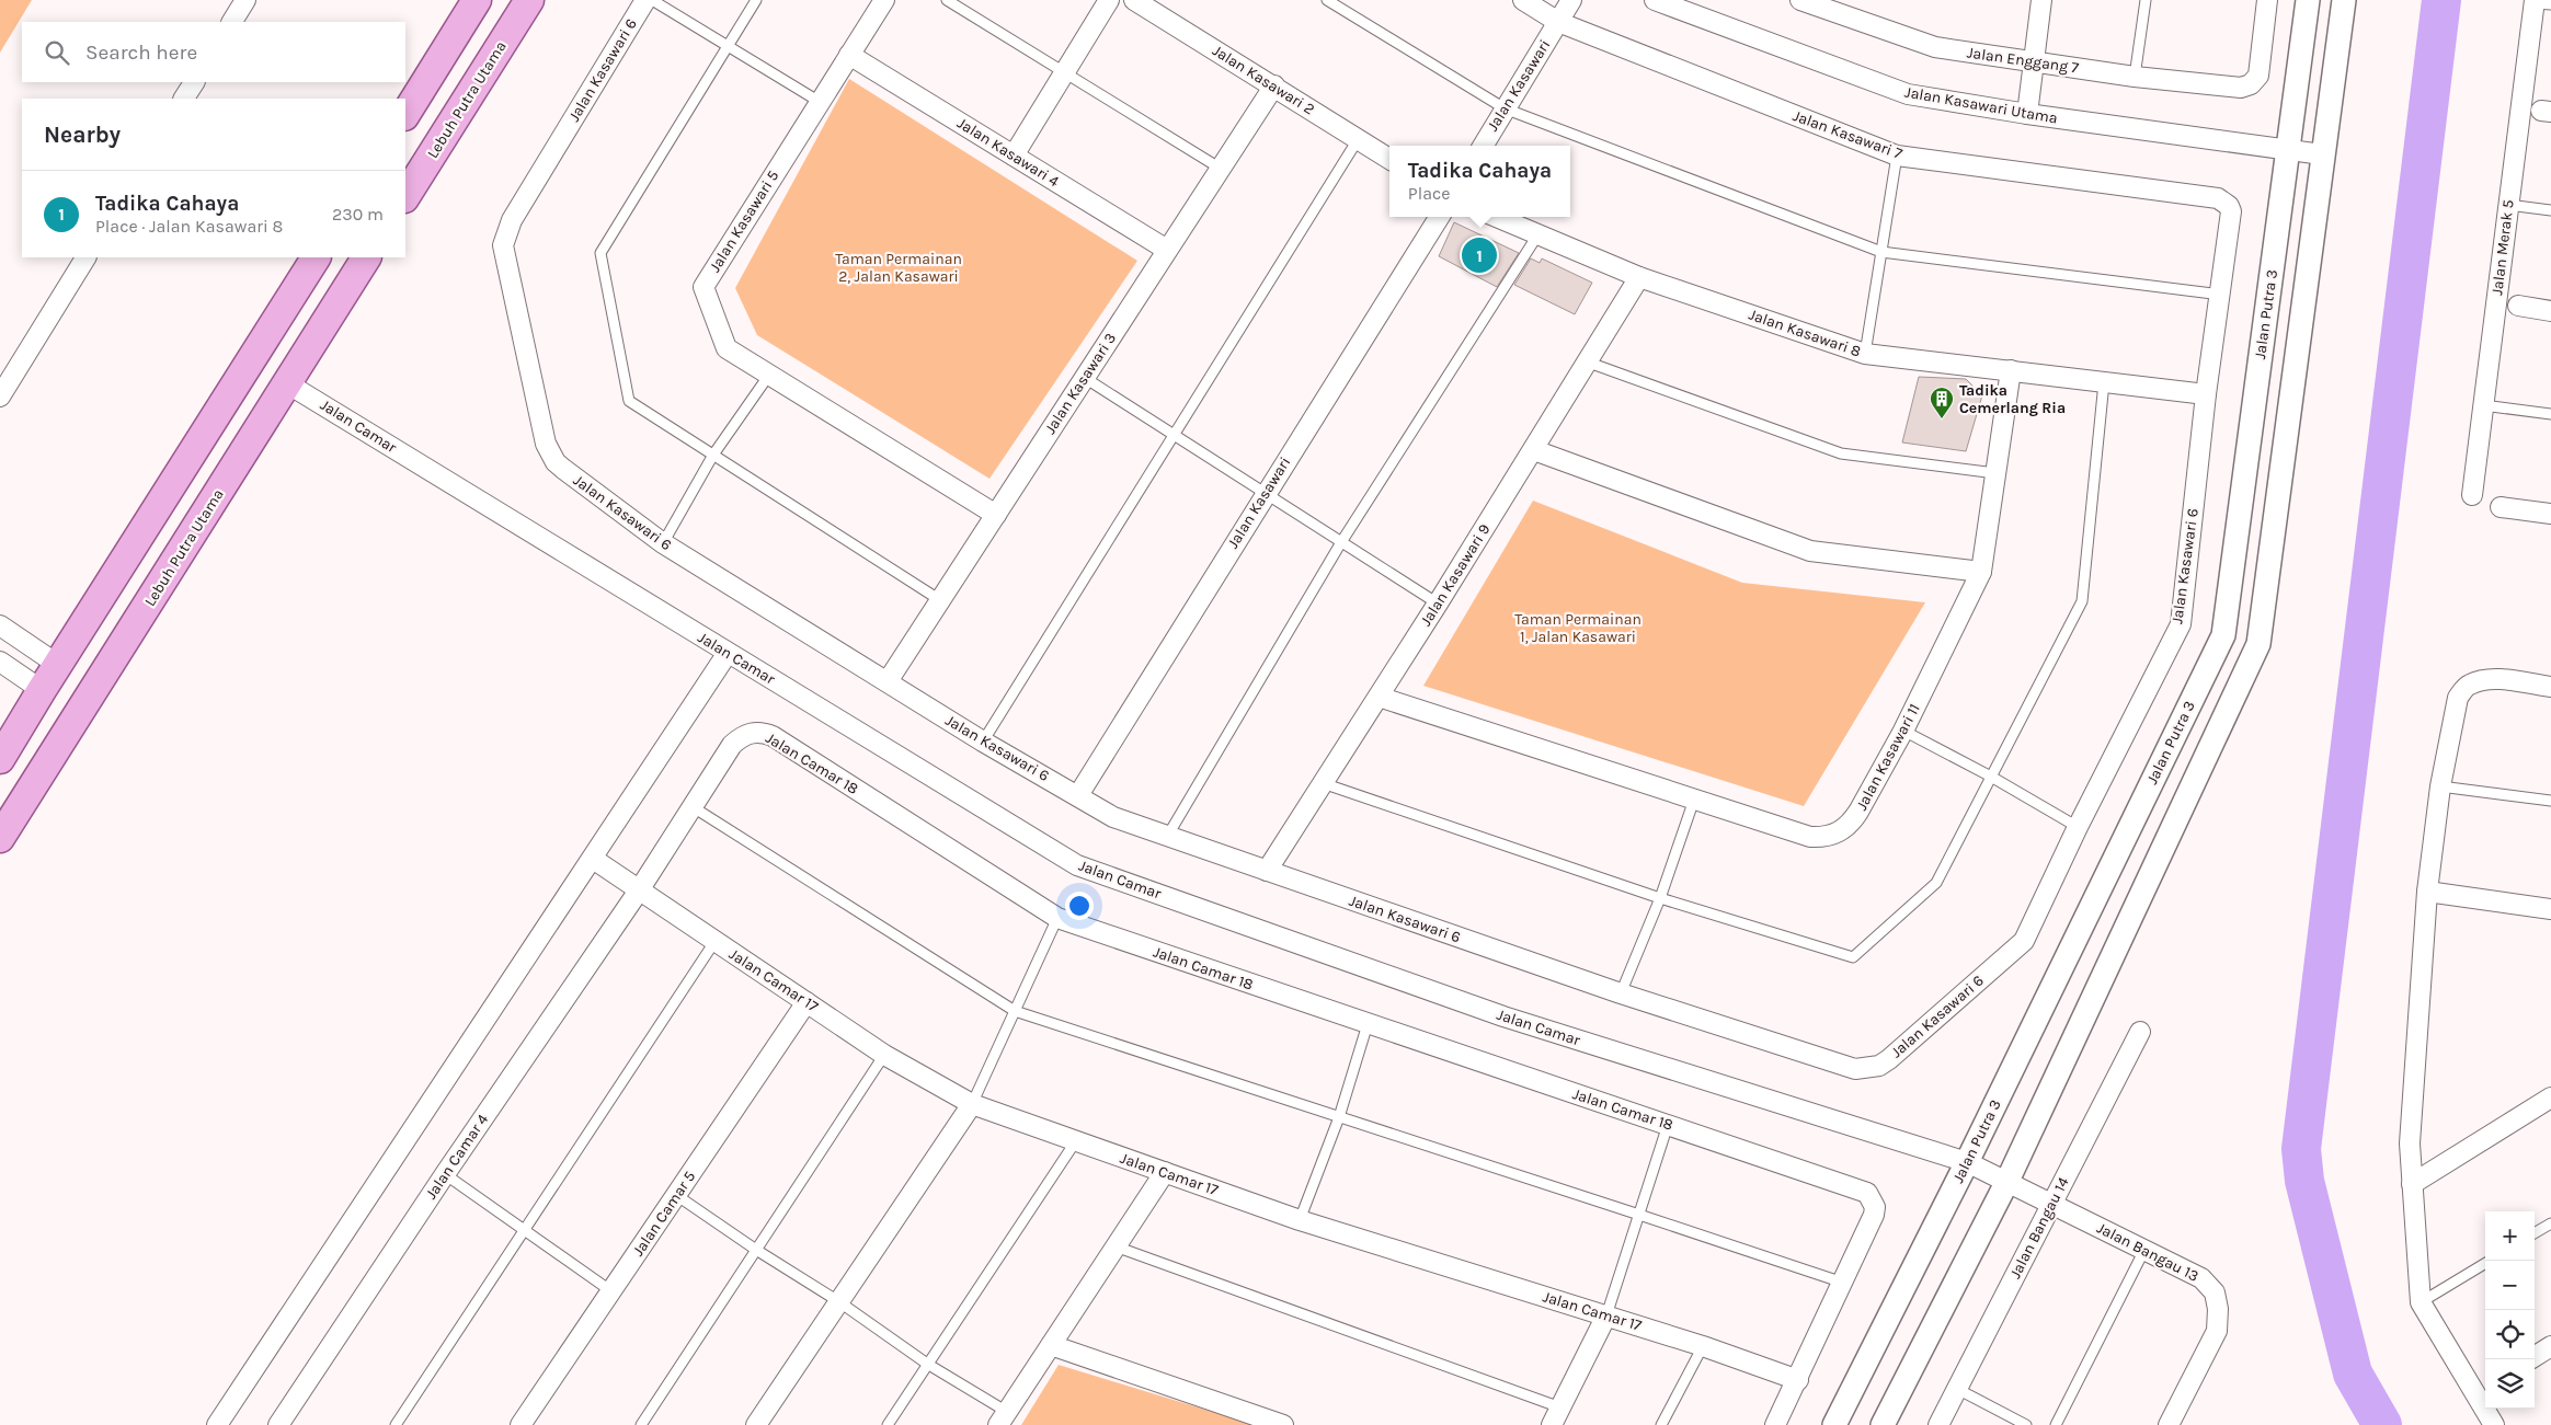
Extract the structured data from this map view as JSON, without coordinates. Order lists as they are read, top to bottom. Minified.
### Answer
{"streets":{"main road":["Lebuh Putra Utama"],"street":["Jalan Enggang 7","Jalan Kasawari 6","Jalan Kasawari 2","Jalan Kasawari","Jalan Kasawari Utama","Jalan Kasawari 7","Jalan Kasawari 4","Jalan Kasawari 5","Jalan Merak 5","Jalan Putra 3","Jalan Kasawari 8","Jalan Kasawari 3","Jalan Camar","Jalan Kasawari 9","Jalan Kasawari 11","Jalan Camar 18","Jalan Camar 17","Jalan Camar 4","Jalan Camar 5","Jalan Bangau 14","Jalan Bangau 13"]},"crossings":[["Jalan Kasawari 6","Jalan Kasawari"],["Jalan Kasawari 6","Jalan Kasawari 7"],["Jalan Kasawari 6","Jalan Kasawari 8"],["Jalan Kasawari 6","Jalan Kasawari 3"],["Jalan Kasawari 6","Jalan Kasawari 9"],["Jalan Kasawari 2","Jalan Kasawari 3"],["Jalan Kasawari","Jalan Kasawari 7"],["Lebuh Putra Utama","Jalan Camar"],["Jalan Kasawari Utama","Jalan Putra 3"],["Jalan Kasawari 4","Jalan Kasawari 5"],["Jalan Kasawari 4","Jalan Kasawari 3"],["Jalan Kasawari 5","Jalan Kasawari 3"],["Jalan Putra 3","Jalan Camar"],["Jalan Kasawari 8","Jalan Kasawari 9"],["Jalan Kasawari 8","Jalan Kasawari 11"],["Jalan Camar","Jalan Bangau 13"],["Jalan Kasawari 9","Jalan Kasawari 11"],["Jalan Camar 18","Jalan Camar 17"],["Jalan Camar 18","Jalan Camar 4"],["Jalan Camar 17","Jalan Camar 4"],["Jalan Camar 17","Jalan Camar 5"],["Jalan Bangau 14","Jalan Bangau 13"]],"parks":["Taman Permainan 2, Jalan Kasawari","Taman Permainan 1, Jalan Kasawari"],"places":{"building":["Tadika Cemerlang Ria"]},"page":{"search":"Search here","heading":"Nearby","popup":["Tadika Cahaya","Place"],"list":[{"mark":"1","name":"Tadika Cahaya","note":"Place · Jalan Kasawari 8","value":"230 m"}],"pins":"1","map_buttons":["+","−"]}}
